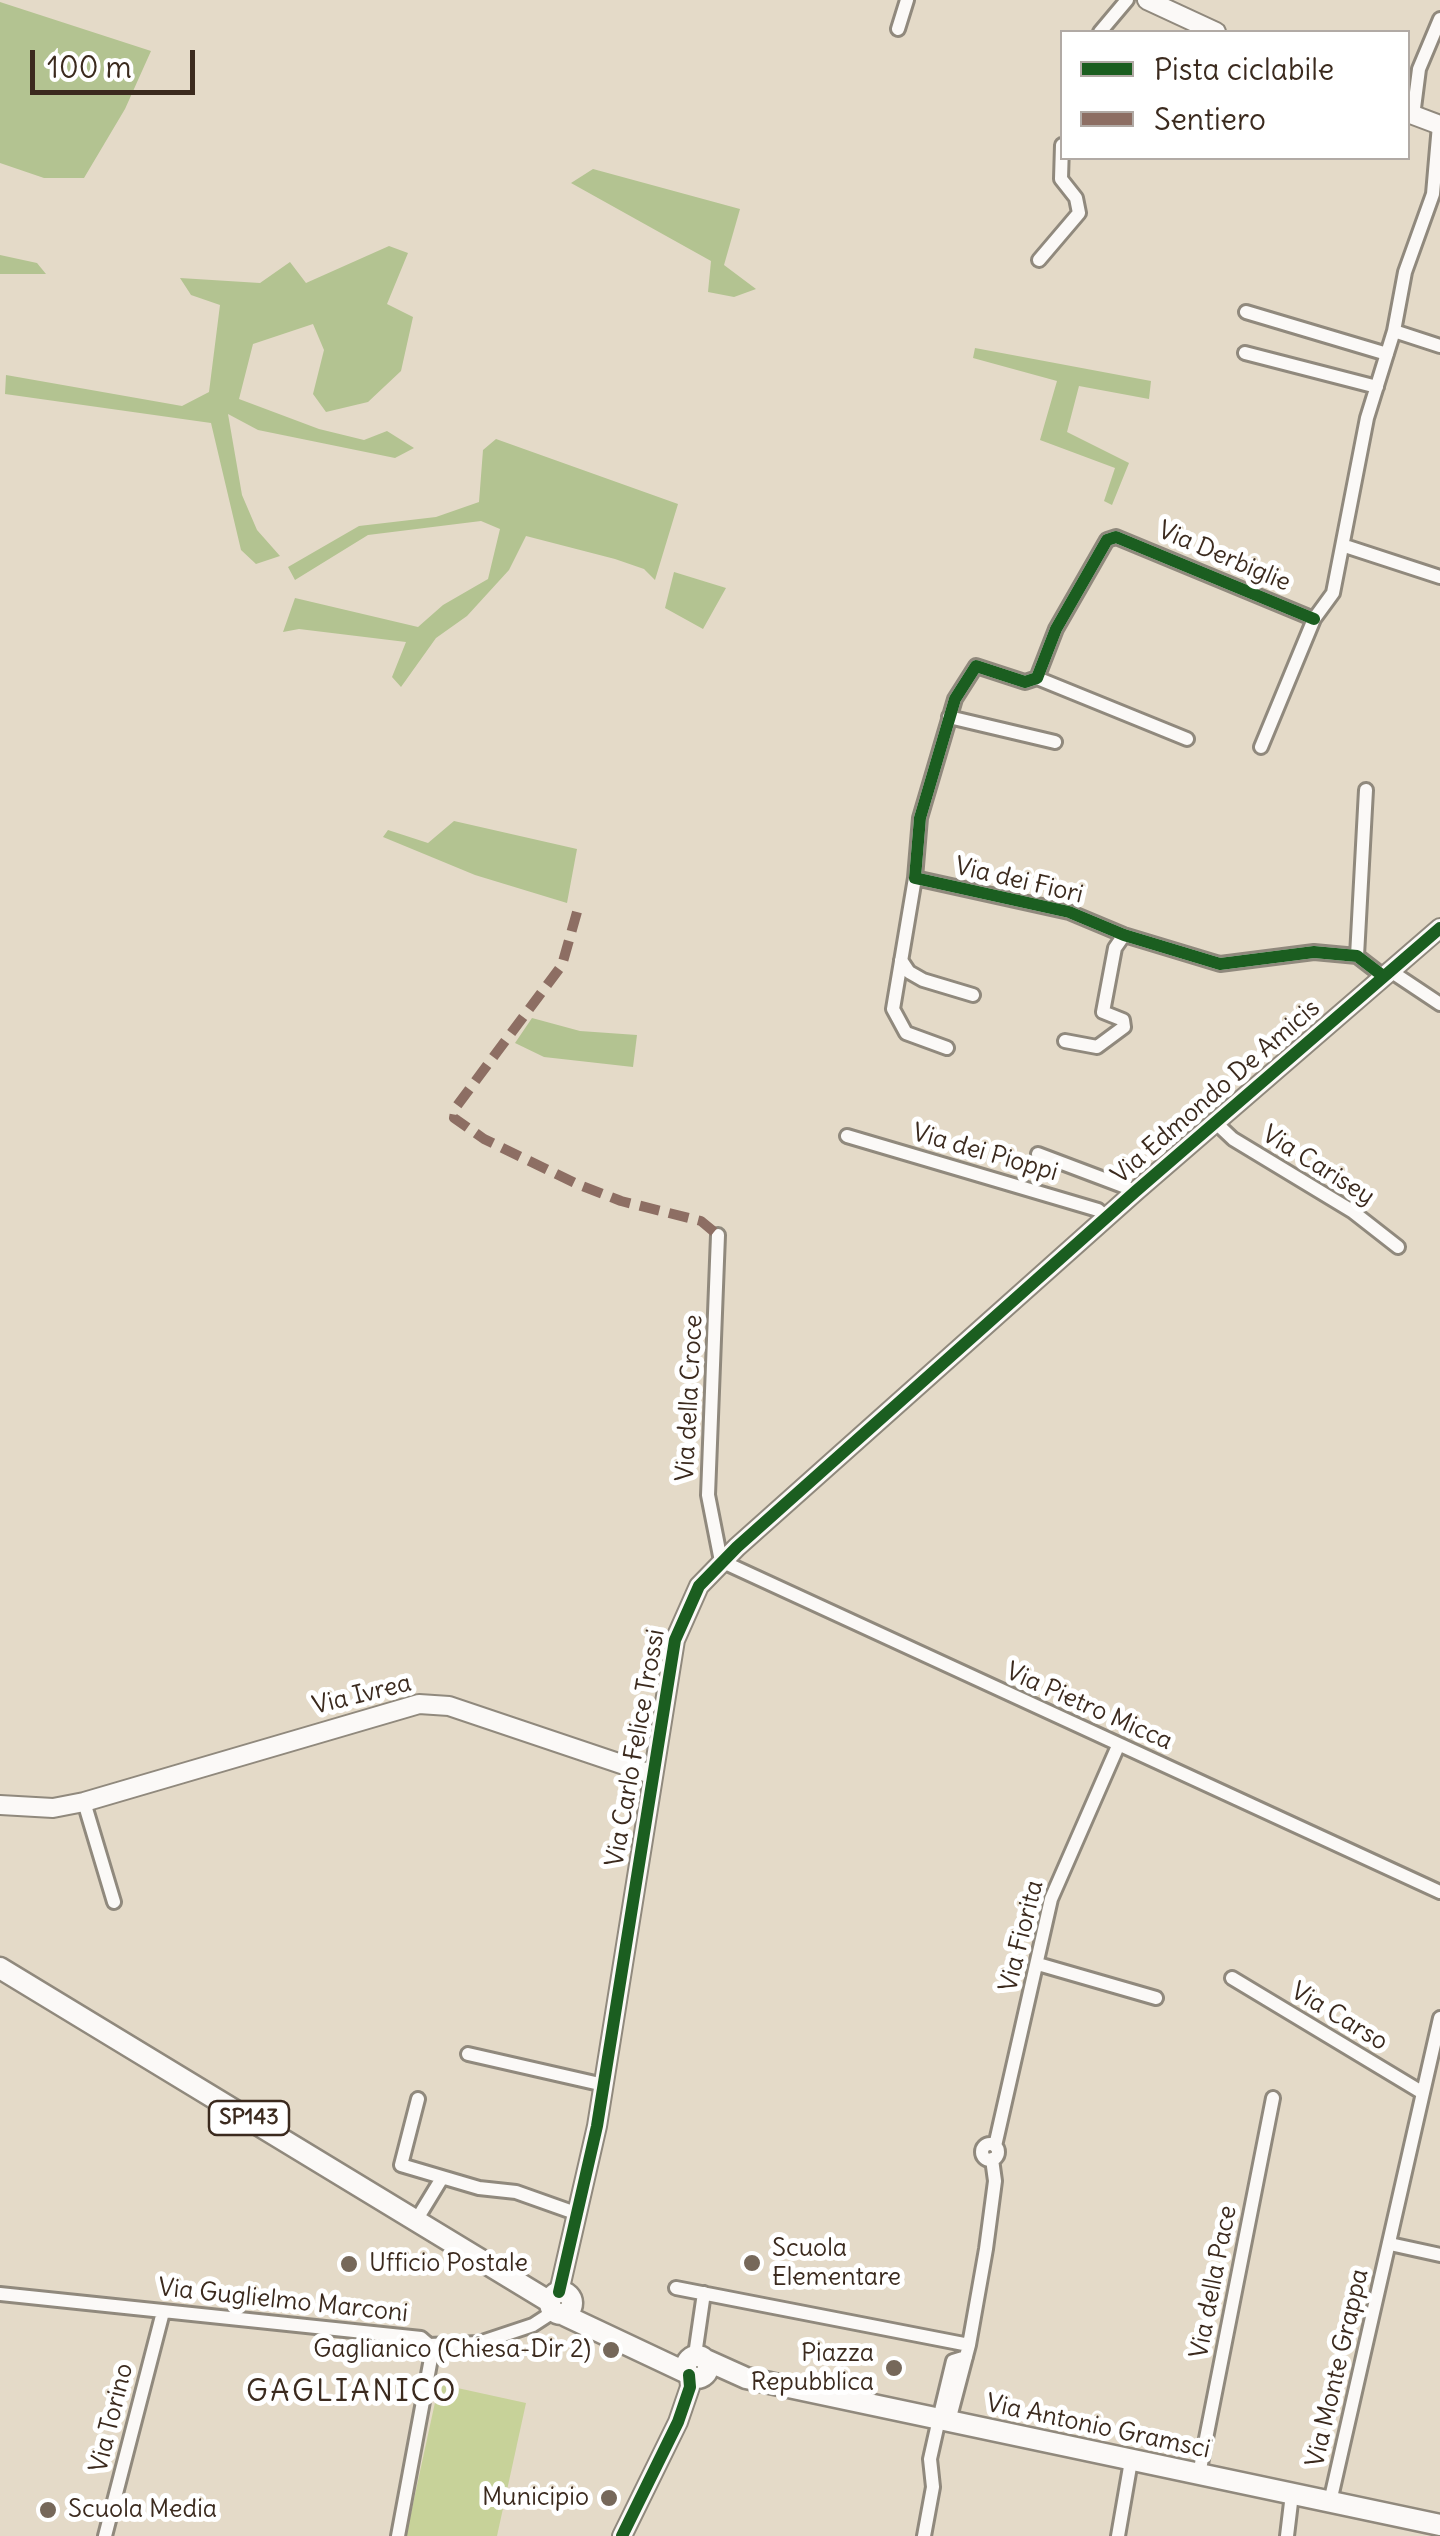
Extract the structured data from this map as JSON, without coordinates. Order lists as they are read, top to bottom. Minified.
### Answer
{"streets":{"main road":["SP143","Via Antonio Gramsci"],"street":["Via Derbiglie","Via dei Fiori","Via Edmondo De Amicis","Via dei Pioppi","Via Carisey","Via della Croce","Via Ivrea","Via Pietro Micca","Via Carlo Felice Trossi","Via Fiorita","Via Carso","Via della Pace","Via Guglielmo Marconi","Via Monte Grappa","Via Torino"]},"crossings":[["Via Derbiglie","Via dei Fiori"],["Via Edmondo De Amicis","Via dei Pioppi"],["Via Edmondo De Amicis","Via Carisey"],["Via Edmondo De Amicis","Via Carlo Felice Trossi"],["Via della Croce","Via Pietro Micca"],["Via della Croce","Via Carlo Felice Trossi"],["Via Ivrea","Via Carlo Felice Trossi"],["Via Pietro Micca","Via Carlo Felice Trossi"],["Via Pietro Micca","Via Fiorita"],["Via Carlo Felice Trossi","SP143"],["Via Carlo Felice Trossi","Via Guglielmo Marconi"],["Via Carlo Felice Trossi","Via Antonio Gramsci"],["Via Fiorita","Via Antonio Gramsci"],["Via Carso","Via Monte Grappa"],["SP143","Via Guglielmo Marconi"],["SP143","Via Antonio Gramsci"],["Via della Pace","Via Antonio Gramsci"],["Via Guglielmo Marconi","Via Torino"],["Via Guglielmo Marconi","Via Antonio Gramsci"],["Via Monte Grappa","Via Antonio Gramsci"]],"districts":["GAGLIANICO"],"places":["Scuola Elementare","Ufficio Postale","Gaglianico (Chiesa-Dir 2)","Piazza Repubblica","Municipio","Scuola Media"],"legend":["Pista ciclabile","Sentiero"],"scale_bar":"100 m"}
